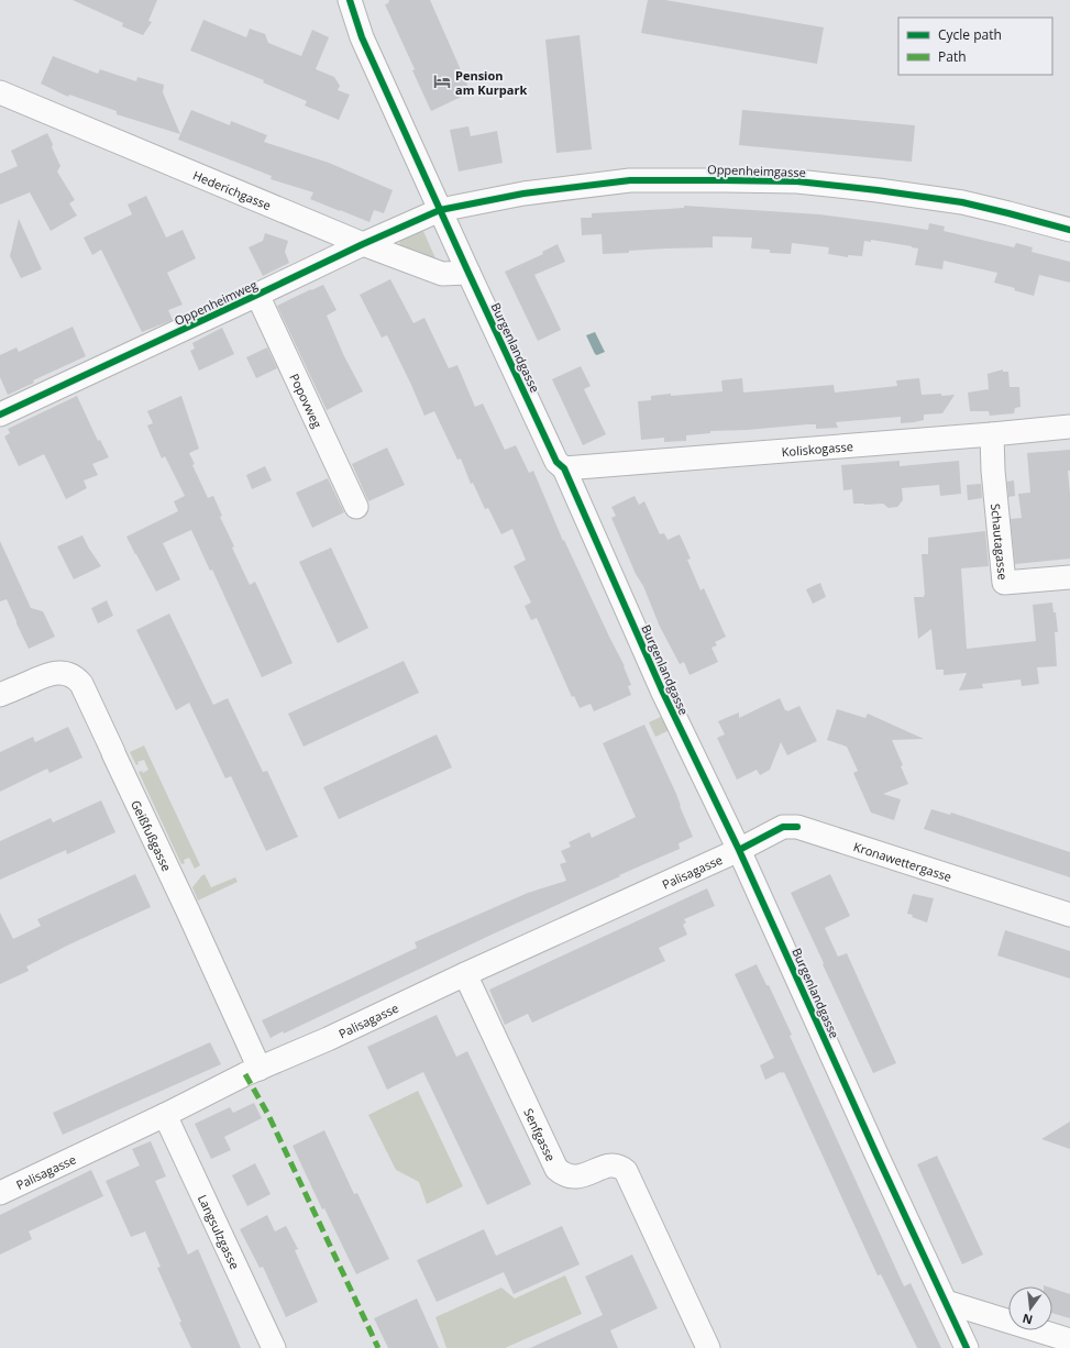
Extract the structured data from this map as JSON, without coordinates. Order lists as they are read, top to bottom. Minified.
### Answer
{"streets":{"street":["Oppenheimgasse","Hederichgasse","Oppenheimweg","Burgenlandgasse","Popovweg","Koliskogasse","Schautagasse","Geißfußgasse","Kronawettergasse","Palisagasse","Senfgasse","Langsulzgasse"]},"crossings":[["Oppenheimgasse","Oppenheimweg"],["Oppenheimgasse","Burgenlandgasse"],["Hederichgasse","Oppenheimweg"],["Hederichgasse","Burgenlandgasse"],["Oppenheimweg","Burgenlandgasse"],["Oppenheimweg","Popovweg"],["Burgenlandgasse","Koliskogasse"],["Burgenlandgasse","Kronawettergasse"],["Burgenlandgasse","Palisagasse"],["Koliskogasse","Schautagasse"],["Geißfußgasse","Palisagasse"],["Kronawettergasse","Palisagasse"],["Palisagasse","Senfgasse"],["Palisagasse","Langsulzgasse"]],"places":{"hotel":["Pension am Kurpark"]},"legend":["Cycle path","Path"],"north":"bottom"}
